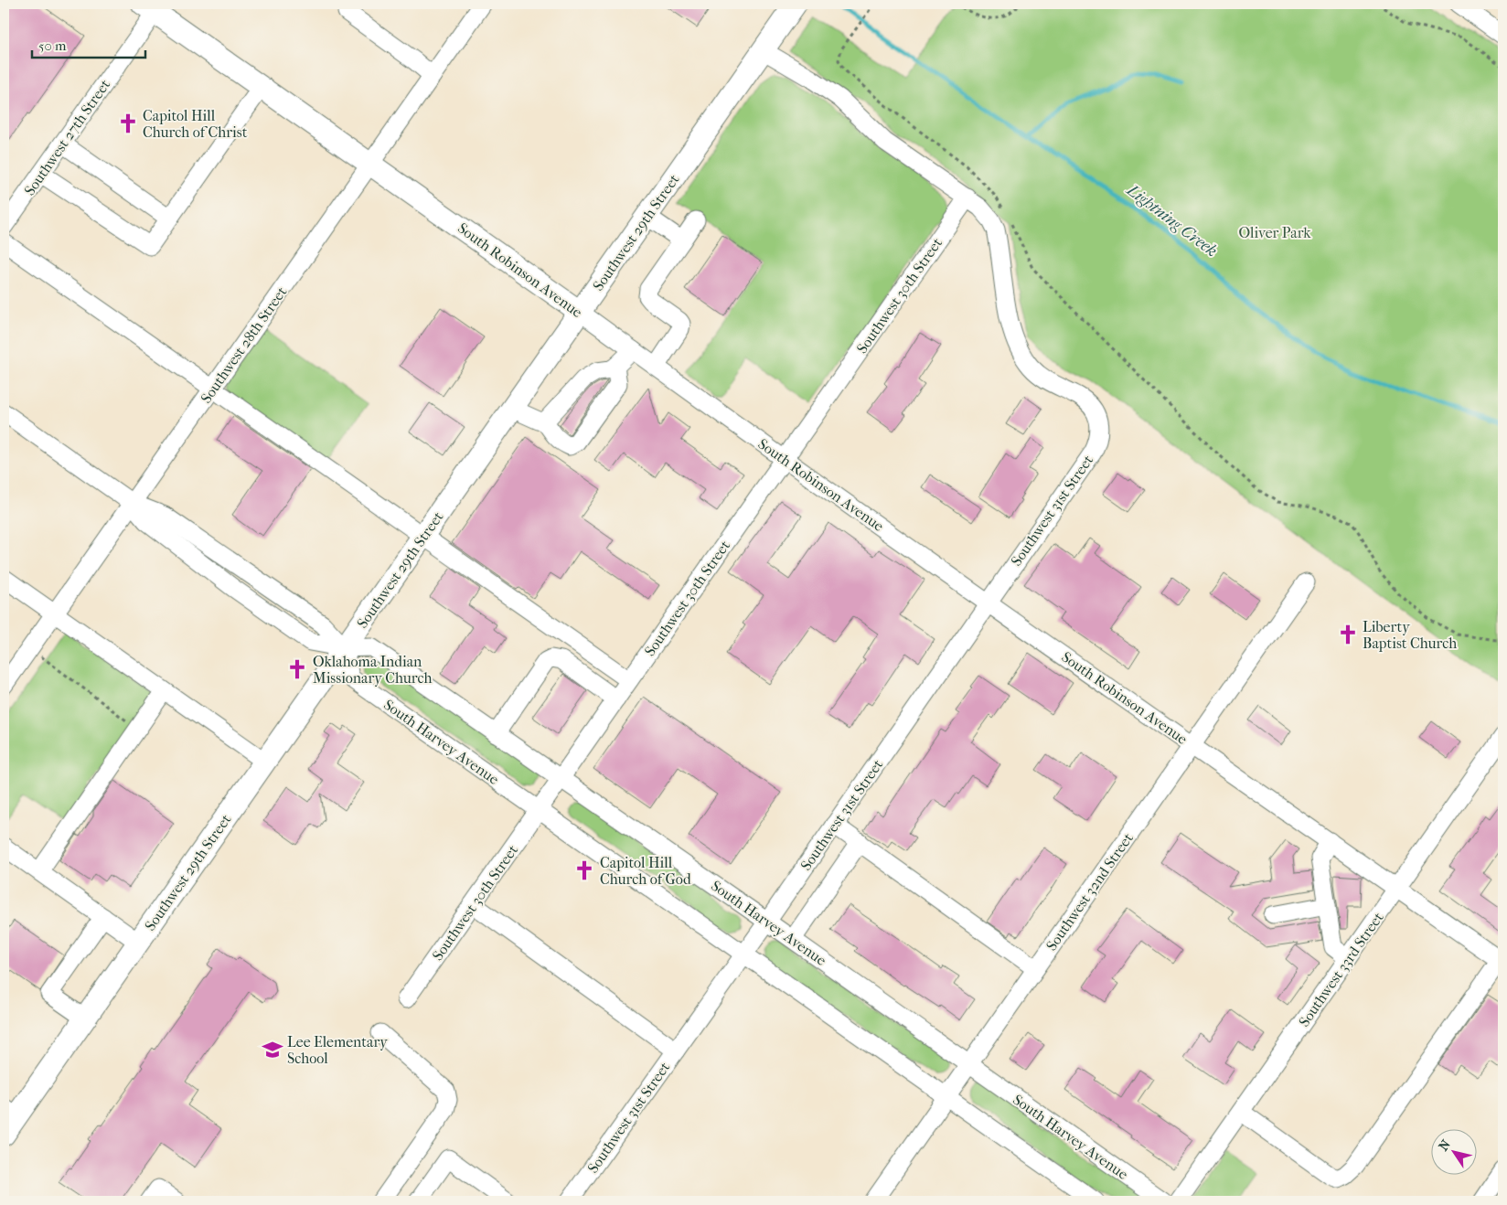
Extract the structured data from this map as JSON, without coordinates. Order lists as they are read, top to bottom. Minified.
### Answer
{"streets":{"main road":["Southwest 29th Street","South Robinson Avenue"],"street":["Southwest 27th Street","Southwest 30th Street","Southwest 28th Street","Southwest 31st Street","South Harvey Avenue","Southwest 32nd Street","Southwest 33rd Street"]},"crossings":[["Southwest 27th Street","South Robinson Avenue"],["Southwest 29th Street","South Robinson Avenue"],["Southwest 29th Street","South Harvey Avenue"],["South Robinson Avenue","Southwest 30th Street"],["South Robinson Avenue","Southwest 28th Street"],["South Robinson Avenue","Southwest 31st Street"],["South Robinson Avenue","Southwest 32nd Street"],["South Robinson Avenue","Southwest 33rd Street"],["Southwest 30th Street","Southwest 31st Street"],["Southwest 30th Street","South Harvey Avenue"],["Southwest 28th Street","South Harvey Avenue"],["Southwest 31st Street","South Harvey Avenue"],["South Harvey Avenue","Southwest 32nd Street"]],"water":["Lightning Creek"],"parks":["Oliver Park"],"places":{"church":["Capitol Hill Church of Christ","Liberty Baptist Church","Oklahoma Indian Missionary Church","Capitol Hill Church of God"],"school or university":["Lee Elementary School"]},"scale_bar":"50 m","north":"top left"}
